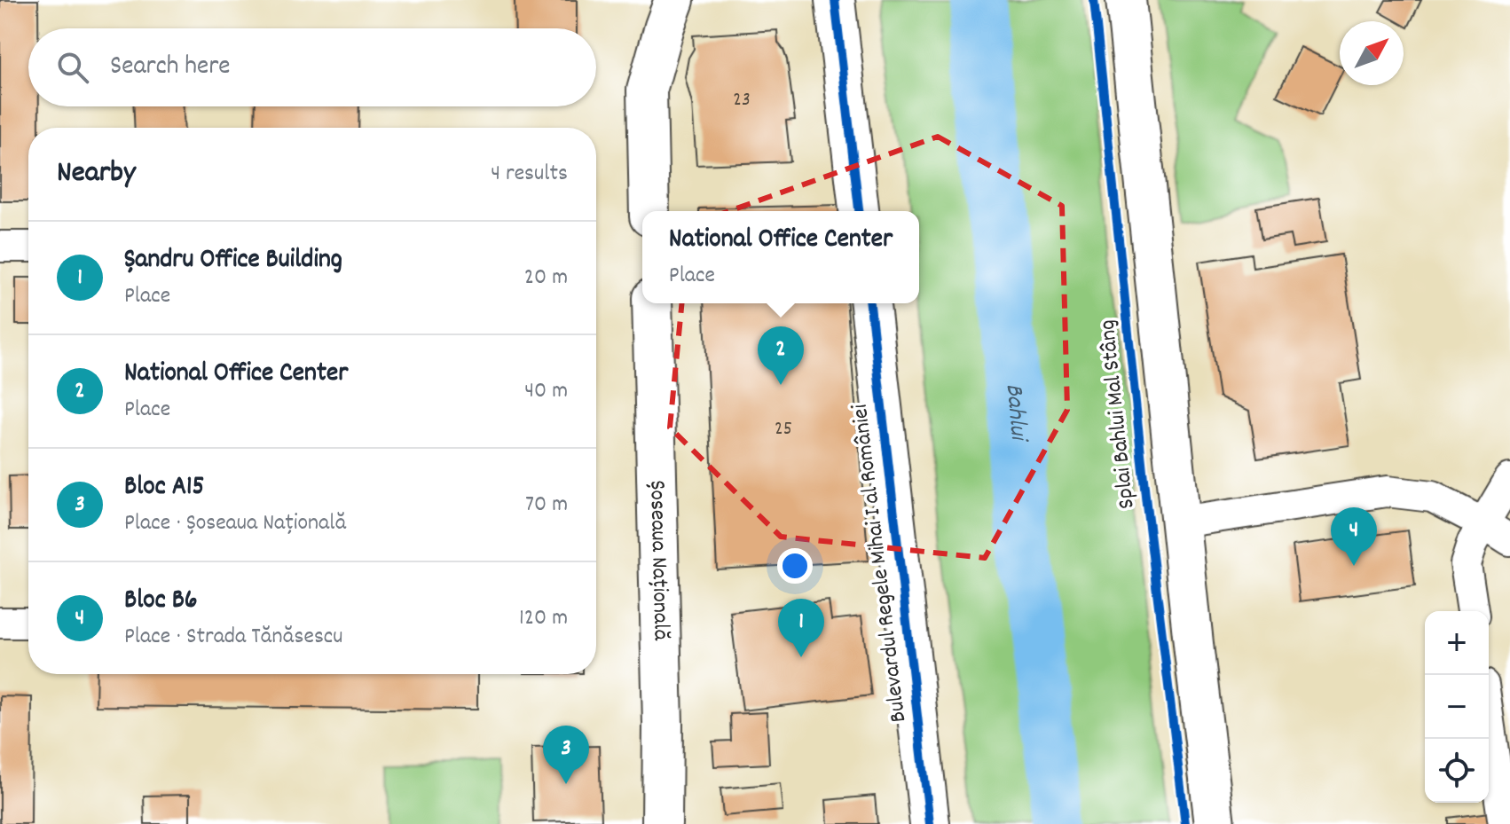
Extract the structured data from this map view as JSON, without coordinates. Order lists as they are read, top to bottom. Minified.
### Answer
{"streets":{"main road":["Șoseaua Națională","Bulevardul Regele Mihai I al României"],"cycle path":["Splai Bahlui Mal Stâng"]},"water":["Bahlui"],"house_numbers":["23","25"],"north":"top right","page":{"search":"Search here","heading":["Nearby","4 results"],"popup":["National Office Center","Place"],"list":[{"mark":"1","name":"Șandru Office Building","note":"Place","value":"20 m"},{"mark":"2","name":"National Office Center","note":"Place","value":"40 m"},{"mark":"3","name":"Bloc A15","note":"Place · Șoseaua Națională","value":"70 m"},{"mark":"4","name":"Bloc B6","note":"Place · Strada Tănăsescu","value":"120 m"}],"pins":["2","4","1","3"],"map_buttons":["+","−"]}}
